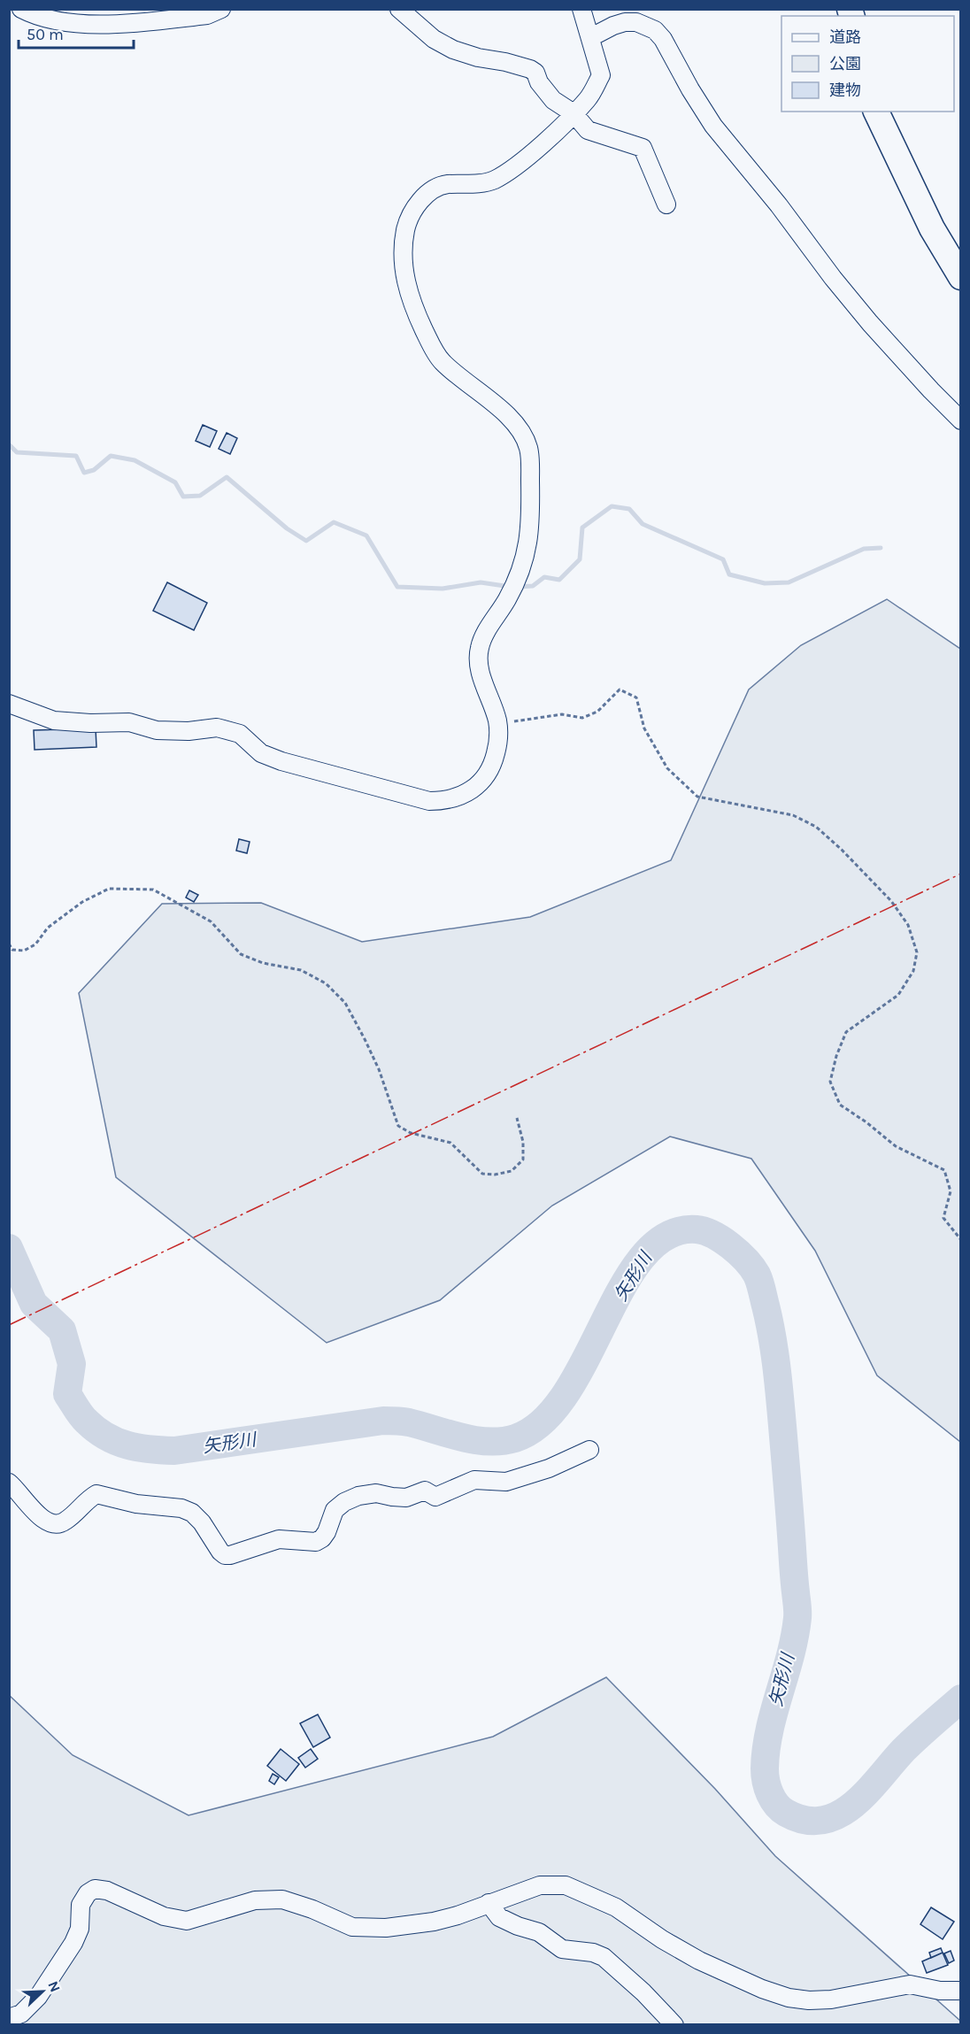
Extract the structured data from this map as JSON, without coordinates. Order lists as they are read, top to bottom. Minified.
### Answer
{"water":["矢形川"],"legend":["道路","公園","建物"],"scale_bar":"50 m","north":"top right"}
